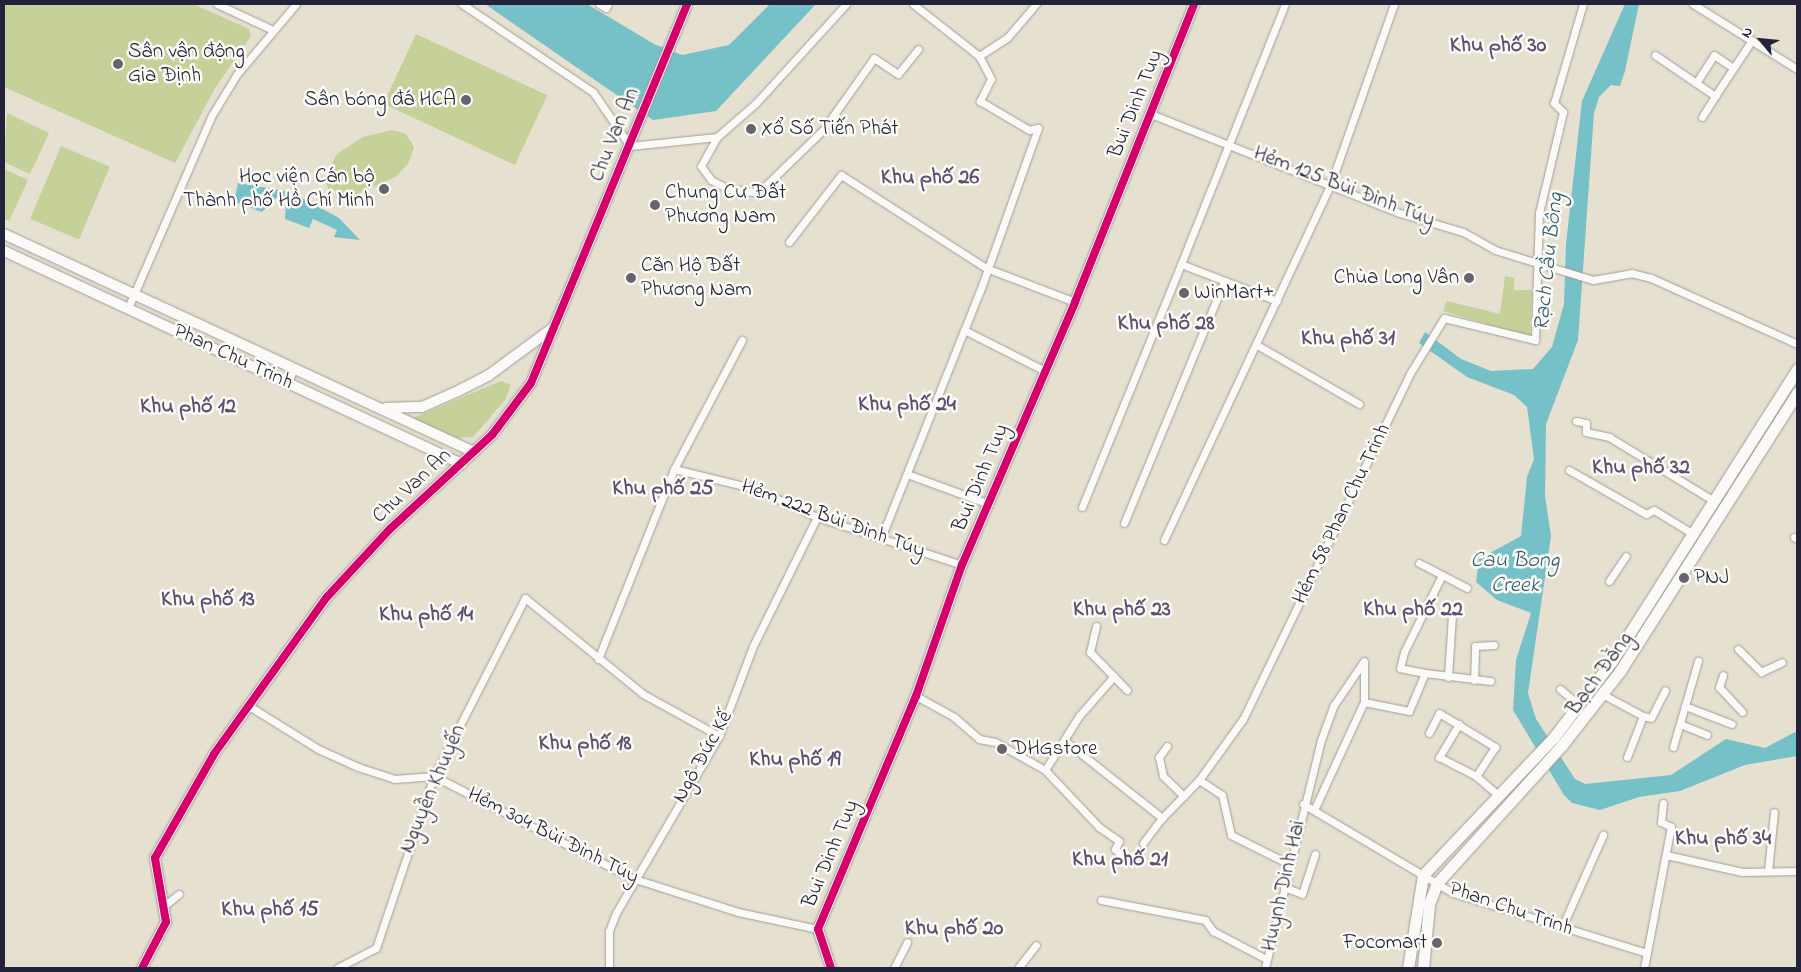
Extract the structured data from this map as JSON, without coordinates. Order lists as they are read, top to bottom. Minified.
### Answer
{"streets":{"main road":["Bạch Đằng"],"street":["Bui Dinh Tuy","Chu Van An","Hẻm 125 Bùi Đình Túy","Phan Chu Trinh","Hẻm 58 Phan Chu Trinh","Hẻm 222 Bùi Đình Túy","Ngô Đức Kế","Nguyễn Khuyến","Hẻm 304 Bùi Đình Túy","Huynh Dinh Hai"]},"crossings":[["Bui Dinh Tuy","Hẻm 125 Bùi Đình Túy"],["Bui Dinh Tuy","Hẻm 222 Bùi Đình Túy"],["Bui Dinh Tuy","Hẻm 304 Bùi Đình Túy"],["Chu Van An","Phan Chu Trinh"],["Hẻm 125 Bùi Đình Túy","Hẻm 58 Phan Chu Trinh"],["Phan Chu Trinh","Bạch Đằng"],["Phan Chu Trinh","Huynh Dinh Hai"],["Hẻm 222 Bùi Đình Túy","Ngô Đức Kế"],["Ngô Đức Kế","Hẻm 304 Bùi Đình Túy"],["Nguyễn Khuyến","Hẻm 304 Bùi Đình Túy"]],"districts":["Khu phố 30","Khu phố 26","Khu phố 28","Khu phố 31","Khu phố 24","Khu phố 12","Khu phố 32","Khu phố 25","Khu phố 13","Khu phố 23","Khu phố 22","Khu phố 14","Khu phố 18","Khu phố 19","Khu phố 34","Khu phố 21","Khu phố 15","Khu phố 20"],"water":["Rạch Cầu Bông","Cau Bong Creek"],"places":["Sân vận động Gia Định","Sân bóng đá HCA","Xổ Số Tiến Phát","Học viện Cán bộ Thành phố Hồ Chí Minh","Chung Cư Đất Phương Nam","Căn Hộ Đất Phương Nam","Chùa Long Vân","WinMart+","PNJ","DHGstore","Focomart"],"north":"top left"}
